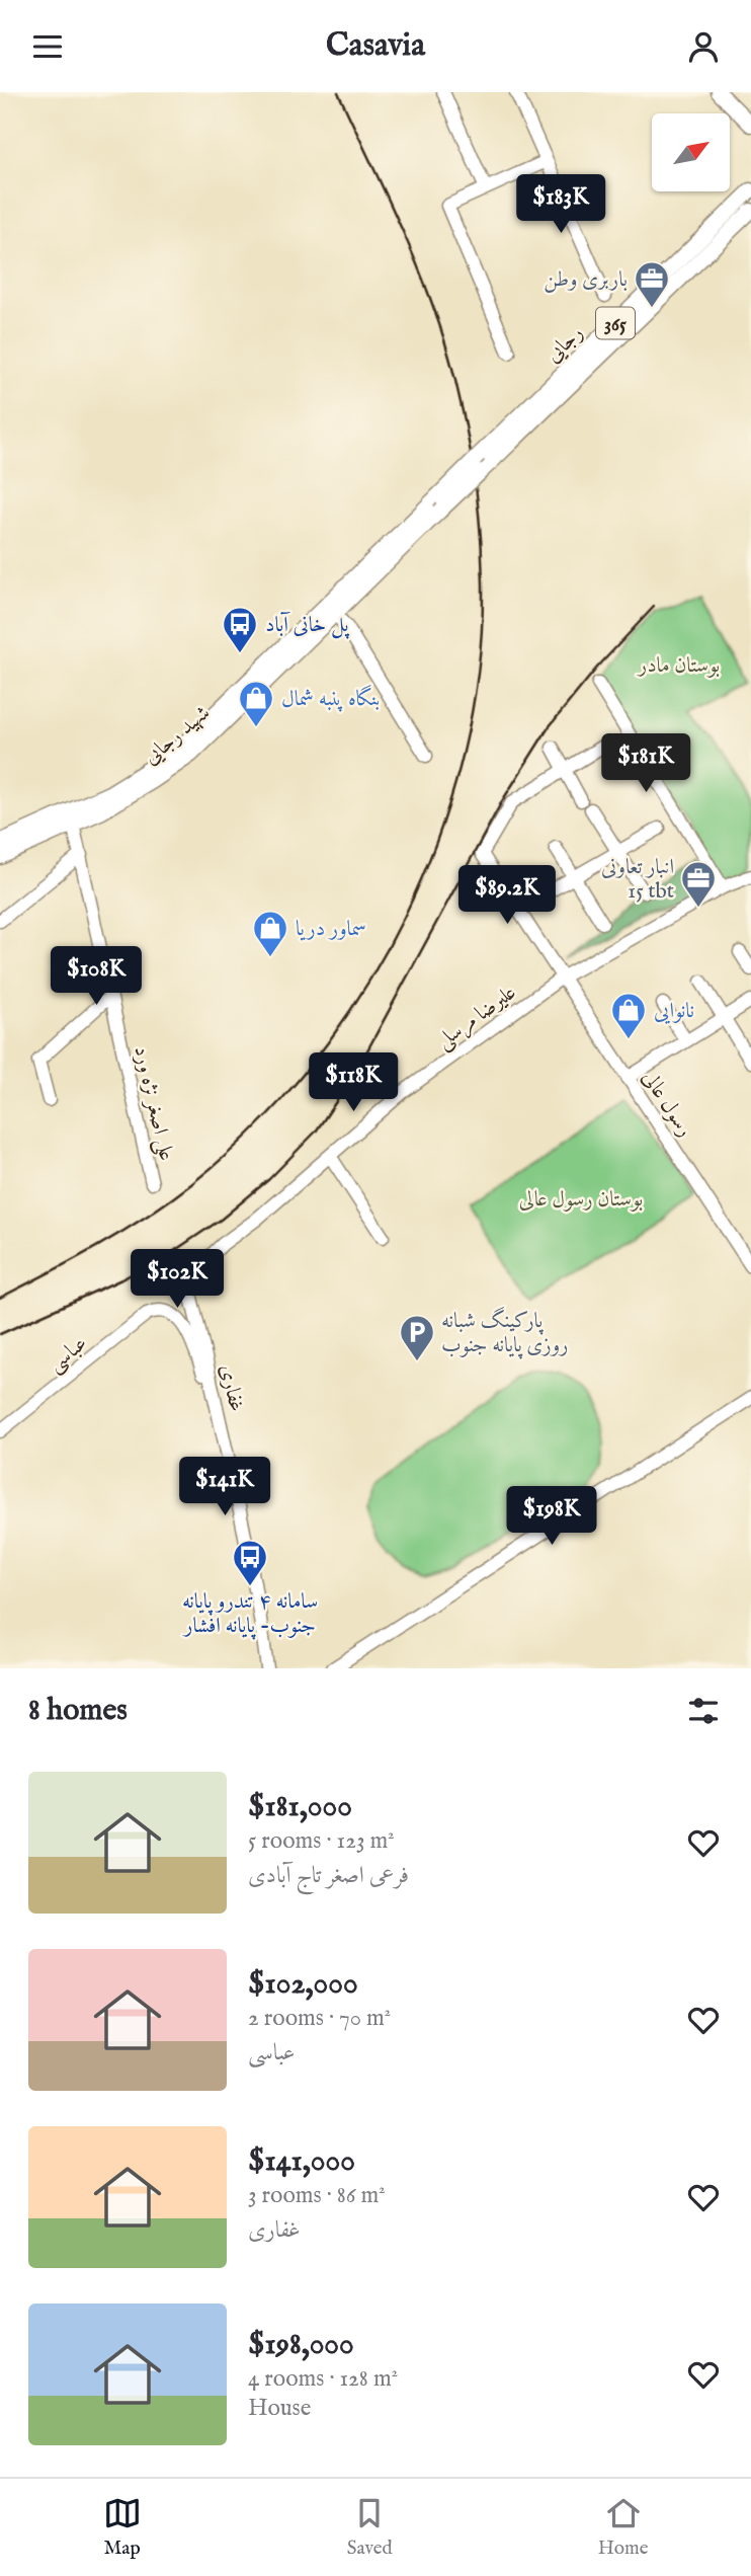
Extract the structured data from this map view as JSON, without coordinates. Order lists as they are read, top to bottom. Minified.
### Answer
{"streets":{"main road":["365","رجایی","شهید رجایی"],"street":["علیرضا مرسلی","علی اصغر نژه ورد","رسول عالی","عباسی","غفاری"]},"crossings":[["رجایی","شهید رجایی"],["شهید رجایی","علی اصغر نژه ورد"],["علیرضا مرسلی","رسول عالی"],["علیرضا مرسلی","غفاری"],["عباسی","غفاری"]],"parks":["بوستان مادر","بوستان رسول عالی"],"places":{"office":["باربری وطن","انبار تعاونی 15 tbt"],"bus stop":["پل خانی آباد","سامانه ۴ تندرو پایانه جنوب- پایانه افشار"],"shop":["بنگاه پنبه شمال","سماور دریا","نانوایی"],"parking":["پارکینگ شبانه روزی پایانه جنوب"]},"north":"top right","page":{"header":"Casavia","price":["$183K","$181K","$89.2K","$108K","$118K","$102K","$141K","$198K"],"heading":"8 homes","list":[{"name":"$181,000","note":"5 rooms · 123 m² · فرعی اصغر تاج آبادی"},{"name":"$102,000","note":"2 rooms · 70 m² · عباسی"},{"name":"$141,000","note":"3 rooms · 86 m² · غفاری"},{"name":"$198,000","note":"4 rooms · 128 m² · House"}],"tabs":["Map","Saved","Home"]}}
